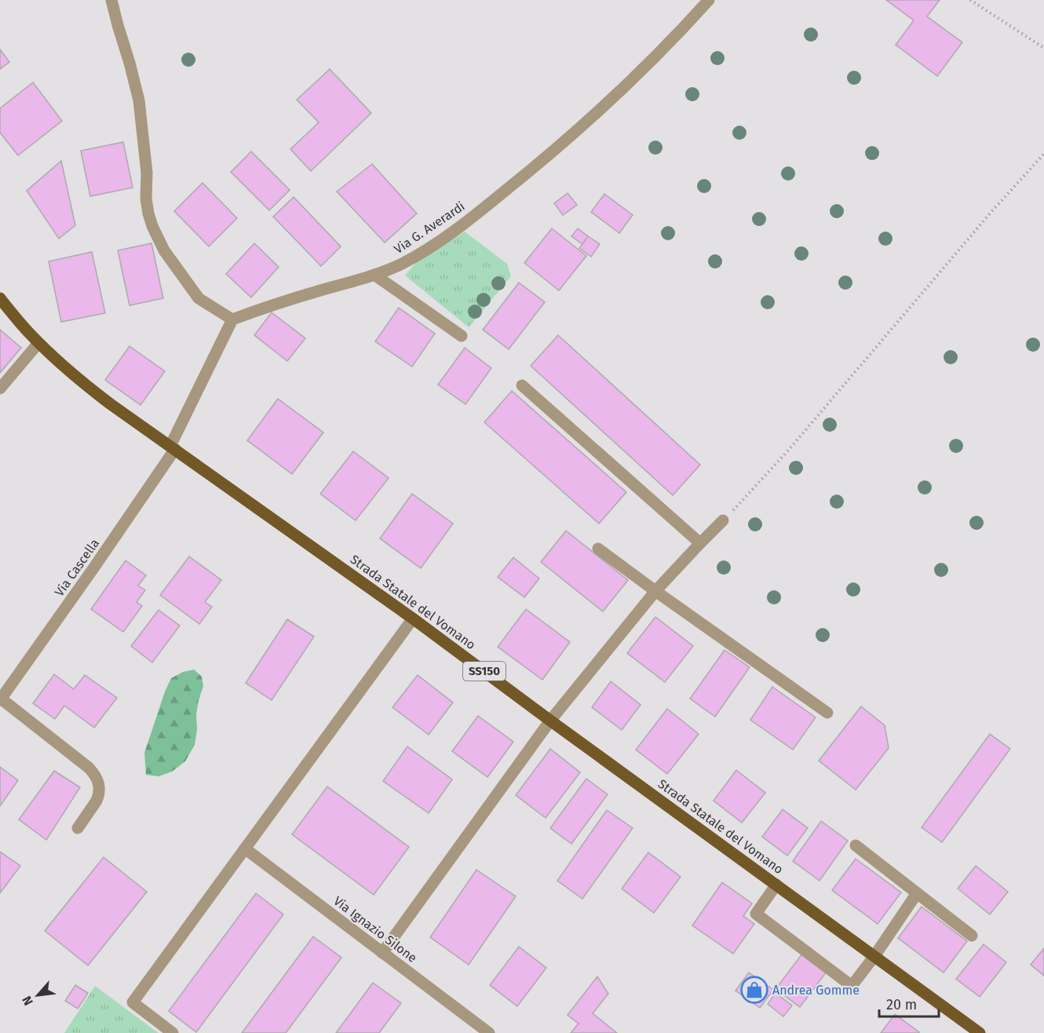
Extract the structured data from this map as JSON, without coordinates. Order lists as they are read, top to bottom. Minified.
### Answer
{"streets":{"main road":["Strada Statale del Vomano","SS150"],"street":["Via G. Averardi","Via Cascella","Via Ignazio Silone"]},"crossings":[["Via Cascella","Strada Statale del Vomano"]],"places":{"shop":["Andrea Gomme"]},"scale_bar":"20 m","north":"bottom left"}
